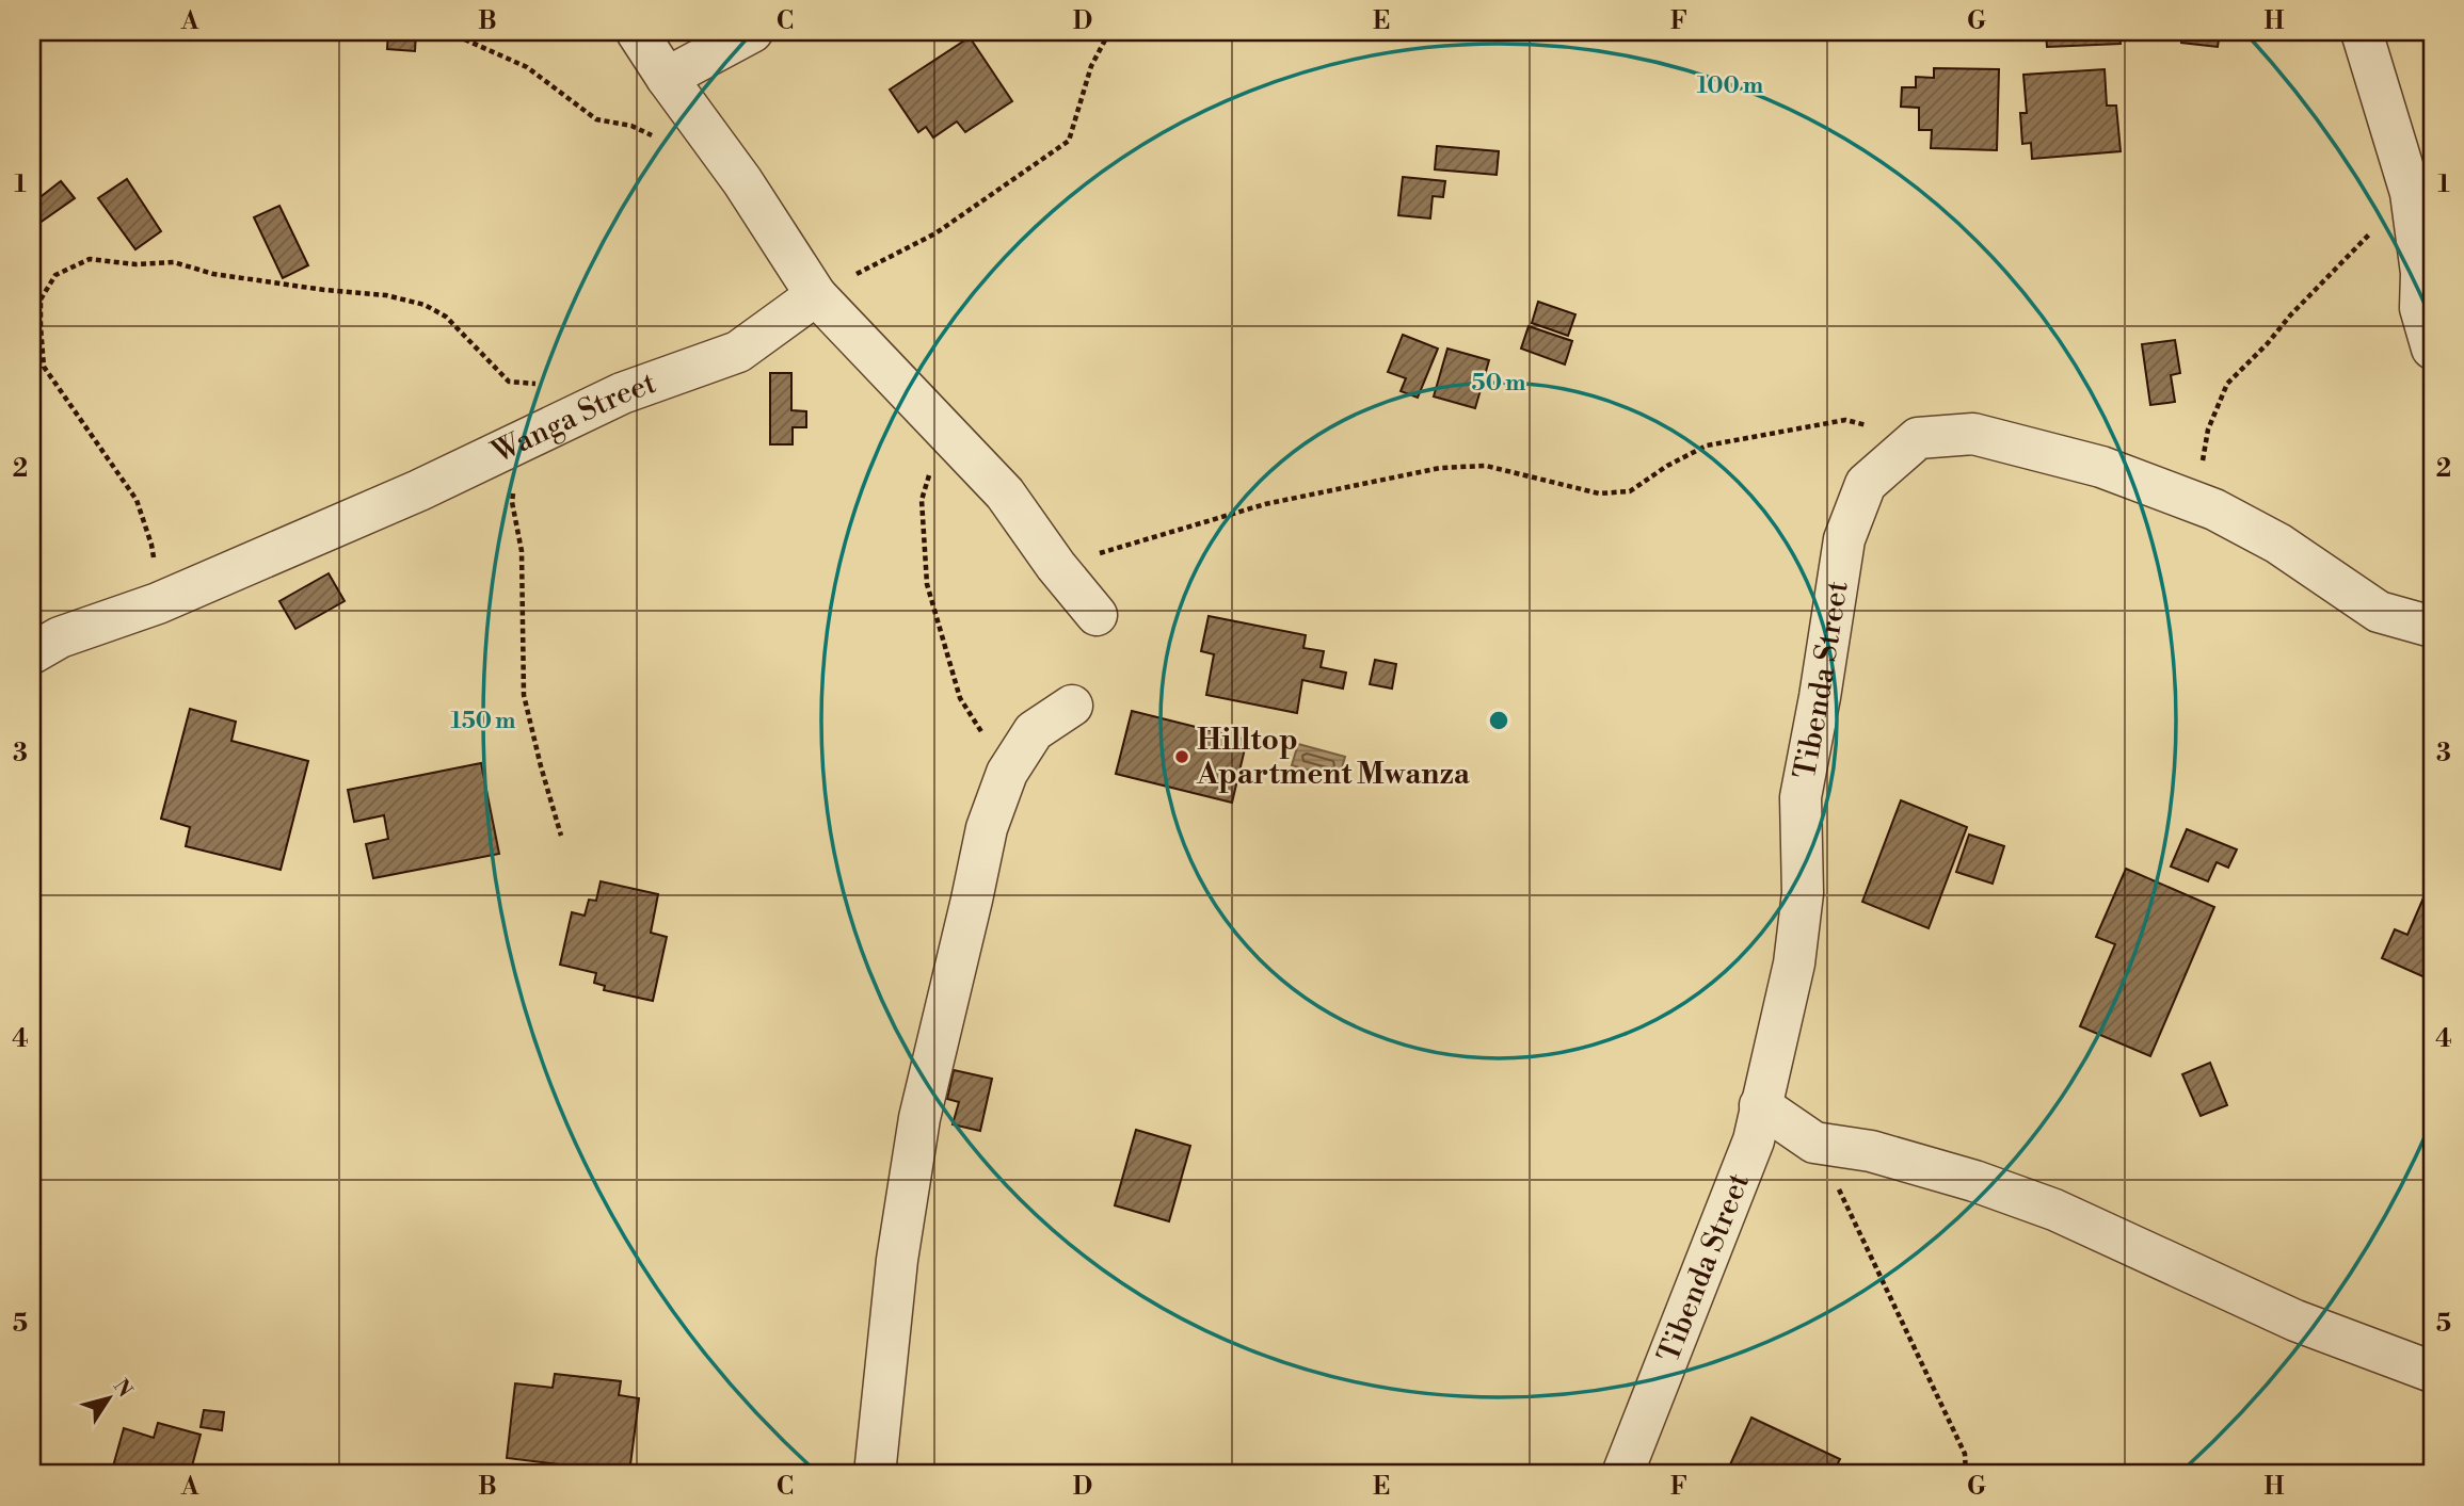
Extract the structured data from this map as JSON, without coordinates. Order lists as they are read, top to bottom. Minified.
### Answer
{"streets":{"street":["Wanga Street","Tibenda Street"]},"places":["Hilltop Apartment Mwanza"],"north":"top right","grid":{"columns":["A","B","C","D","E","F","G","H"],"rows":["1","2","3","4","5"]},"rings":["100 m","50 m","150 m"]}
